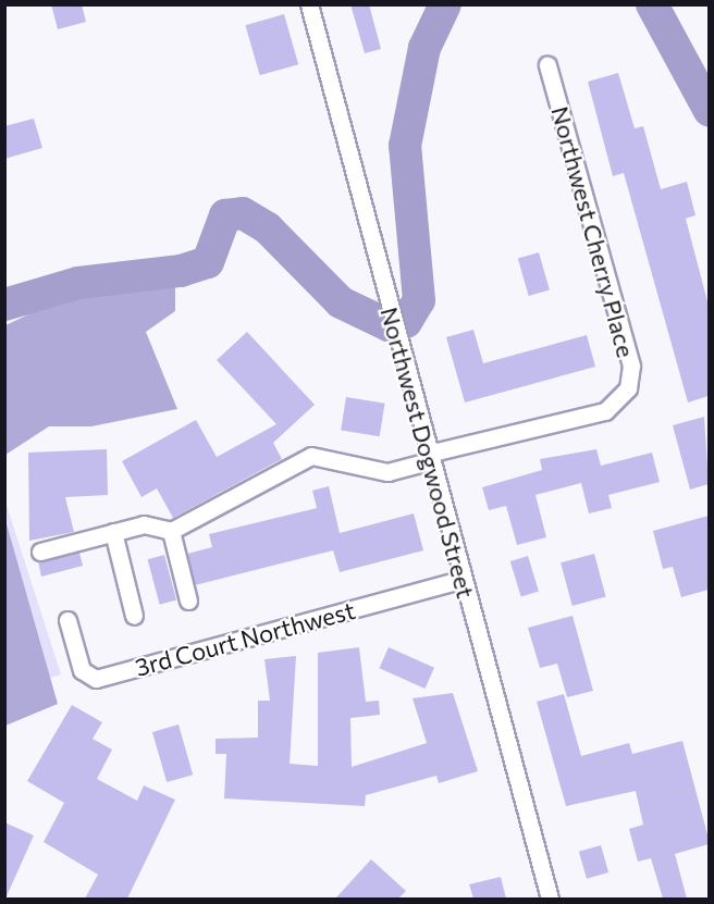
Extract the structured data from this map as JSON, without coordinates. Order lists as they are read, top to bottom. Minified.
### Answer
{"streets":{"street":["Northwest Cherry Place","Northwest Dogwood Street","3rd Court Northwest"]},"crossings":[["Northwest Cherry Place","Northwest Dogwood Street"],["Northwest Dogwood Street","3rd Court Northwest"]]}
